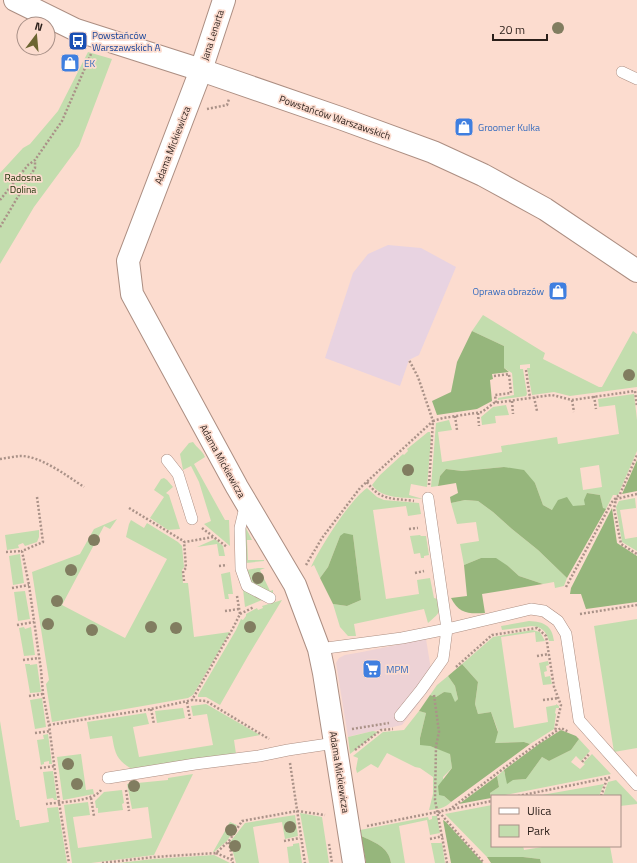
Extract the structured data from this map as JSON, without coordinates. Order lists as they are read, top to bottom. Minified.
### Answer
{"streets":{"street":["Jana Lenarta","Powstańców Warszawskich","Adama Mickiewicza"]},"crossings":[["Jana Lenarta","Powstańców Warszawskich"],["Jana Lenarta","Adama Mickiewicza"],["Powstańców Warszawskich","Adama Mickiewicza"]],"parks":["Radosna Dolina"],"places":{"bus stop":["Powstańców Warszawskich A"],"shop":["EK","Groomer Kulka","Oprawa obrazów"],"supermarket":["MPM"]},"legend":["Ulica","Park"],"scale_bar":"20 m","north":"top"}
